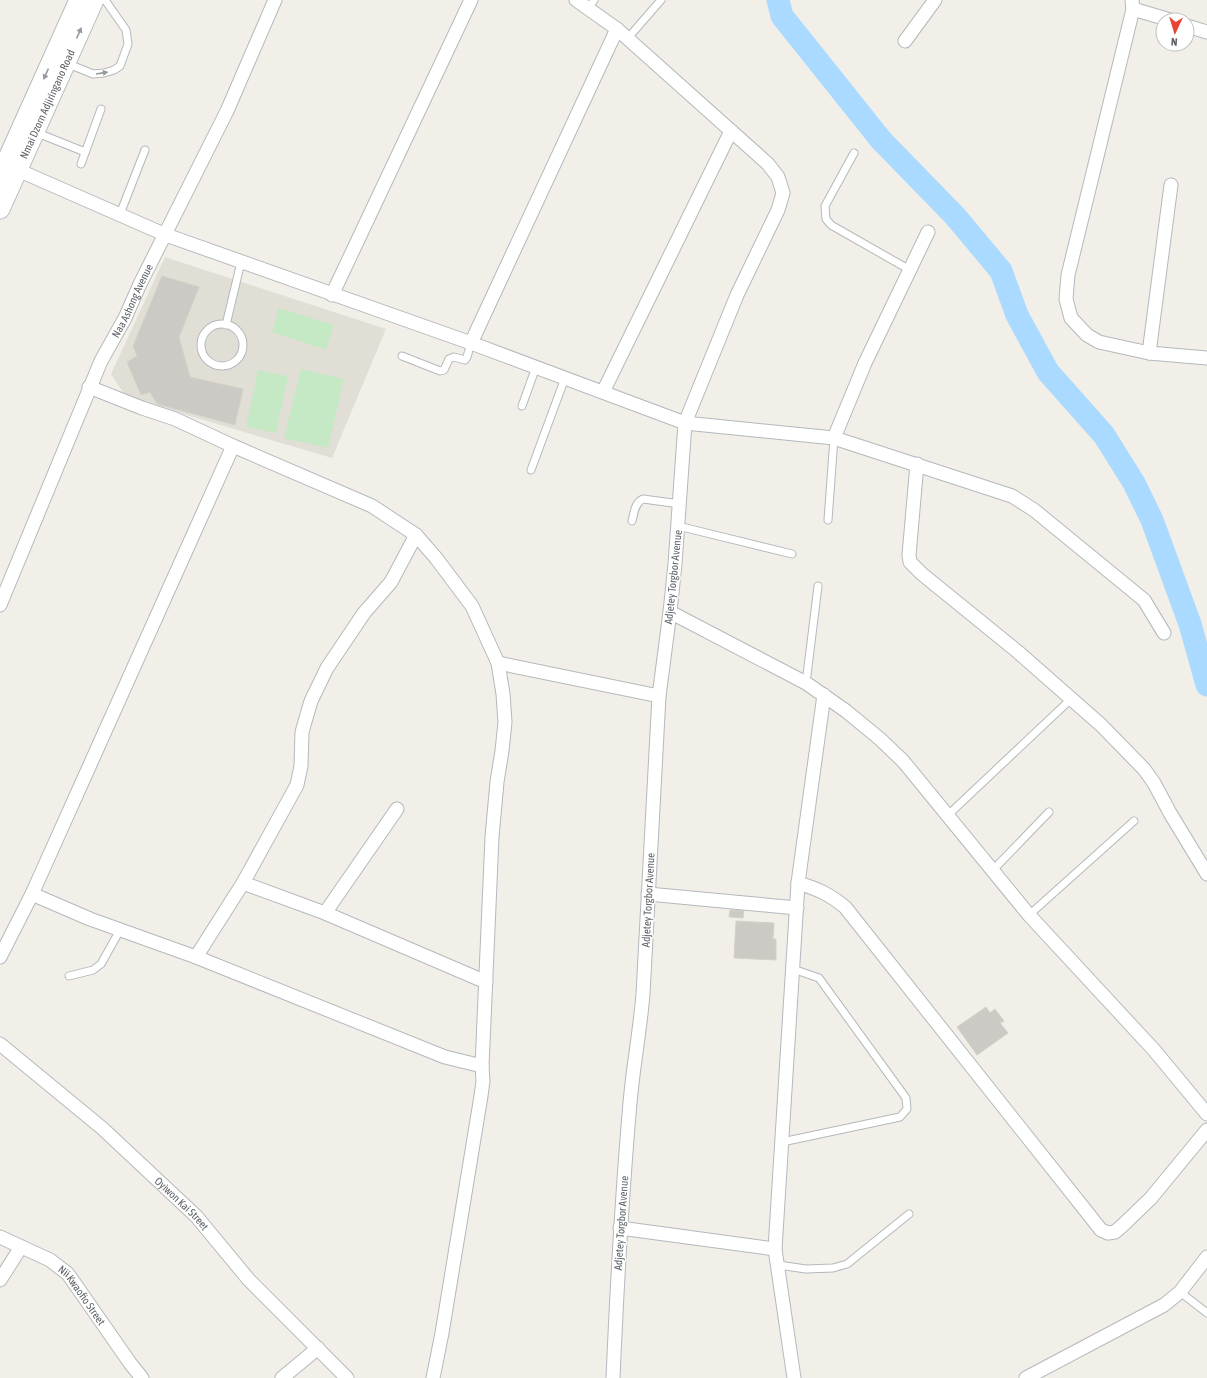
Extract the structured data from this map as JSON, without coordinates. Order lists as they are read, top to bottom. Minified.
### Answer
{"streets":{"main road":["Nmai Dzorn Adjiringano Road"],"street":["Naa Ashong Avenue","Adjetey Torgbor Avenue","Oyiwon Kai Street","Nii Kwaofio Street"]},"north":"bottom"}
